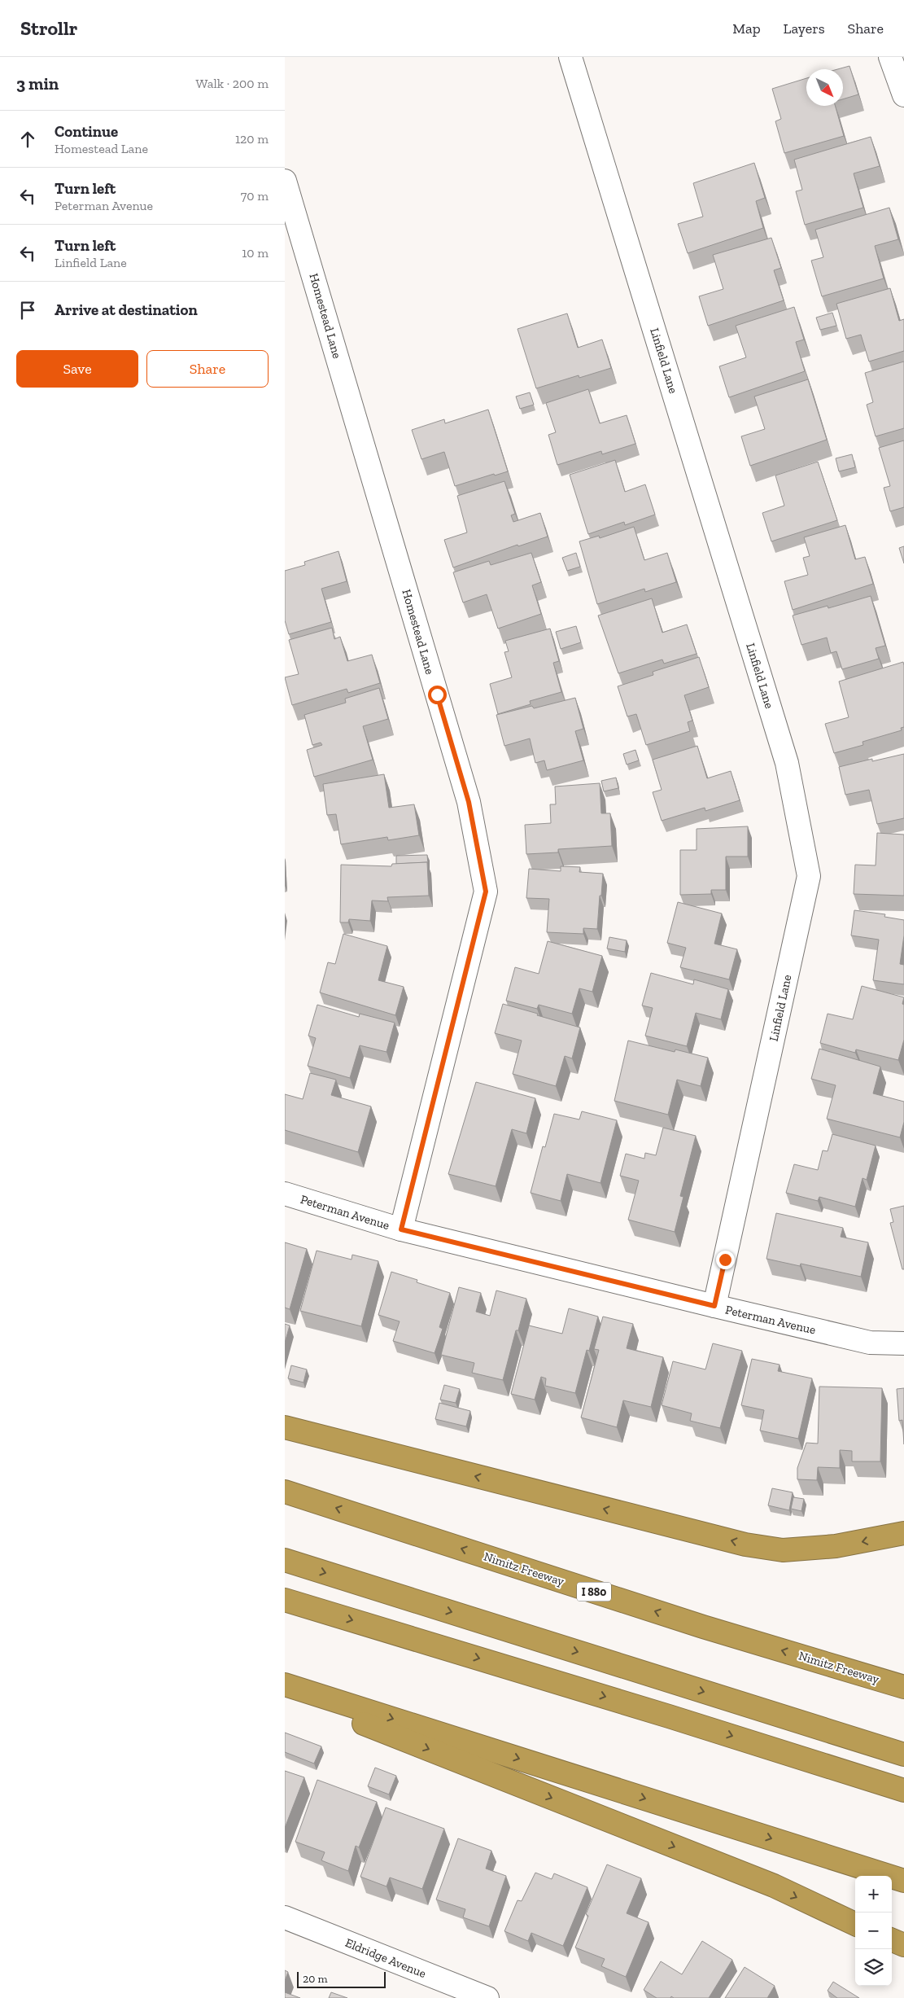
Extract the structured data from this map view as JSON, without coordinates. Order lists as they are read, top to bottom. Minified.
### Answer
{"streets":{"highway":["Nimitz Freeway","I 880"],"street":["Homestead Lane","Linfield Lane","Peterman Avenue","Eldridge Avenue"]},"crossings":[["Homestead Lane","Peterman Avenue"],["Linfield Lane","Peterman Avenue"]],"scale_bar":"20 m","north":"bottom right","page":{"header":"Strollr","nav":["Map","Layers","Share"],"heading":["3 min","Walk · 200 m"],"list":[["Continue","Homestead Lane","120 m"],["Turn left","Peterman Avenue","70 m"],["Turn left","Linfield Lane","10 m"],"Arrive at destination"],"buttons":["Save","Share"],"map_buttons":["+","−"],"scale":"20 m"}}
